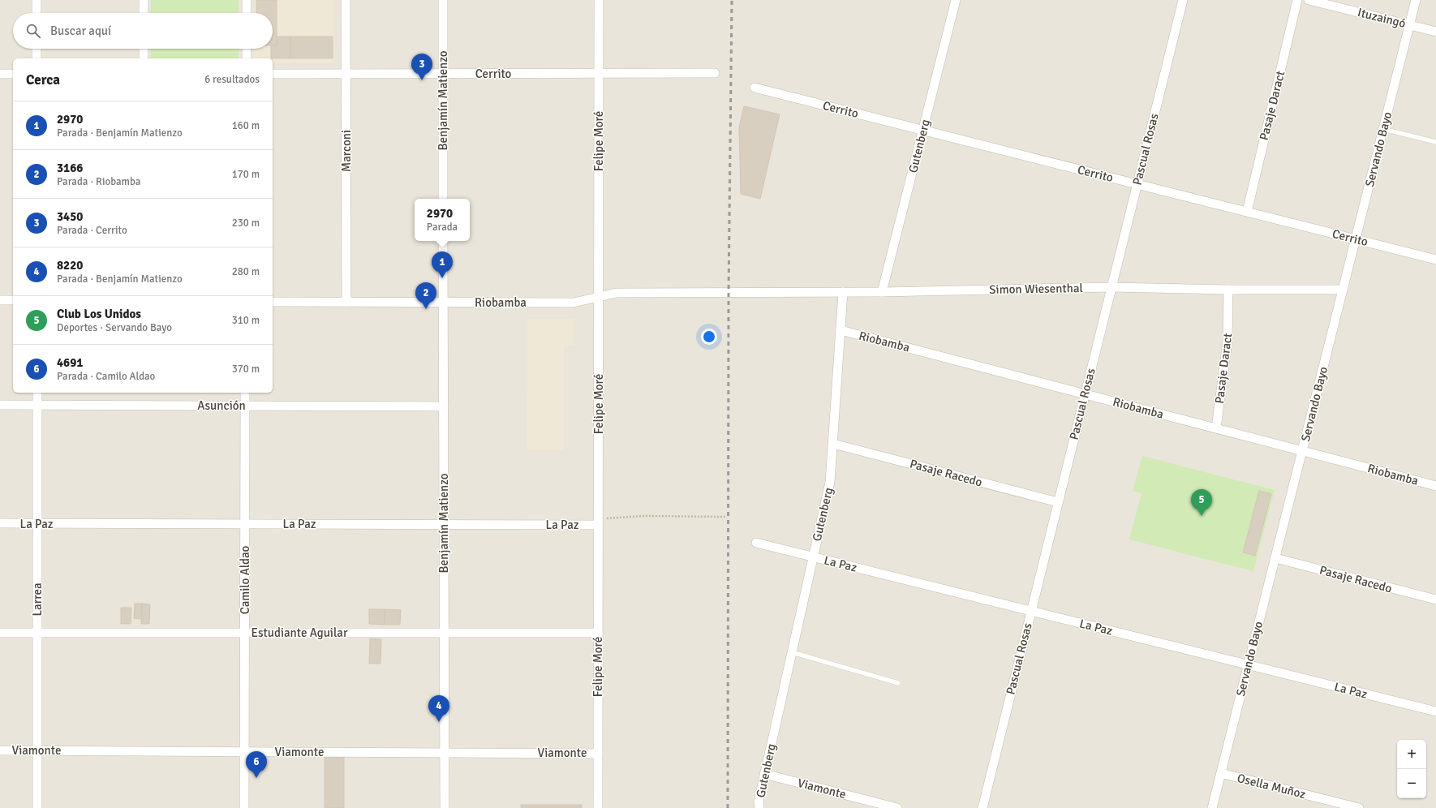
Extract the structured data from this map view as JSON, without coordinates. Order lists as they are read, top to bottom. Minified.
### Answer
{"streets":{"street":["Ituzaingó","Cerrito","Benjamín Matienzo","Pasaje Daract","Felipe Moré","Gutenberg","Pascual Rosas","Servando Bayo","Marconi","Simon Wiesenthal","Riobamba","Asunción","Pasaje Racedo","La Paz","Camilo Aldao","Larrea","Estudiante Aguilar","Viamonte","Osella Muñoz"]},"crossings":[["Ituzaingó","Servando Bayo"],["Cerrito","Benjamín Matienzo"],["Cerrito","Pasaje Daract"],["Cerrito","Felipe Moré"],["Cerrito","Gutenberg"],["Cerrito","Pascual Rosas"],["Cerrito","Servando Bayo"],["Cerrito","Marconi"],["Benjamín Matienzo","Riobamba"],["Benjamín Matienzo","Asunción"],["Benjamín Matienzo","La Paz"],["Benjamín Matienzo","Estudiante Aguilar"],["Benjamín Matienzo","Viamonte"],["Pasaje Daract","Simon Wiesenthal"],["Pasaje Daract","Riobamba"],["Felipe Moré","Riobamba"],["Felipe Moré","La Paz"],["Felipe Moré","Estudiante Aguilar"],["Felipe Moré","Viamonte"],["Gutenberg","Simon Wiesenthal"],["Gutenberg","Riobamba"],["Gutenberg","Pasaje Racedo"],["Gutenberg","La Paz"],["Gutenberg","Viamonte"],["Pascual Rosas","Simon Wiesenthal"],["Pascual Rosas","Riobamba"],["Pascual Rosas","Pasaje Racedo"],["Pascual Rosas","La Paz"],["Servando Bayo","Simon Wiesenthal"],["Servando Bayo","Riobamba"],["Servando Bayo","Pasaje Racedo"],["Servando Bayo","La Paz"],["Servando Bayo","Osella Muñoz"],["Marconi","Riobamba"],["Simon Wiesenthal","Riobamba"],["Asunción","Camilo Aldao"],["Asunción","Larrea"],["La Paz","Camilo Aldao"],["La Paz","Larrea"],["Camilo Aldao","Estudiante Aguilar"],["Camilo Aldao","Viamonte"],["Larrea","Estudiante Aguilar"],["Larrea","Viamonte"]],"page":{"search":"Buscar aquí","pins":["3","1","2","5","4","6"],"heading":["Cerca","6 resultados"],"list":[{"mark":"1","name":"2970","note":"Parada · Benjamín Matienzo","value":"160 m"},{"mark":"2","name":"3166","note":"Parada · Riobamba","value":"170 m"},{"mark":"3","name":"3450","note":"Parada · Cerrito","value":"230 m"},{"mark":"4","name":"8220","note":"Parada · Benjamín Matienzo","value":"280 m"},{"mark":"5","name":"Club Los Unidos","note":"Deportes · Servando Bayo","value":"310 m"},{"mark":"6","name":"4691","note":"Parada · Camilo Aldao","value":"370 m"}],"popup":["2970","Parada"],"map_buttons":["+","−"]}}
